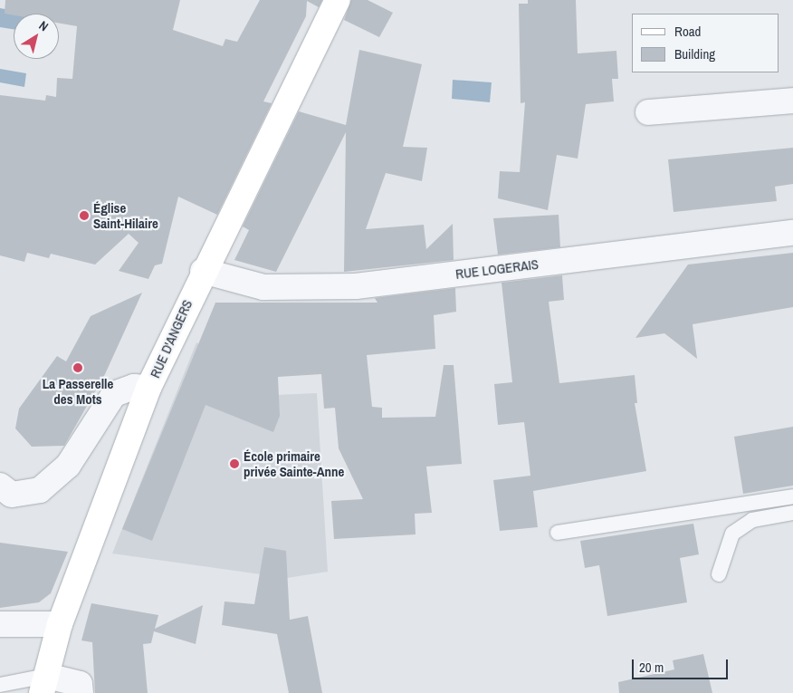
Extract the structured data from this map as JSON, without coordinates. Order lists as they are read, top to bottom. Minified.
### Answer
{"streets":{"main road":["RUE D'ANGERS"],"street":["RUE LOGERAIS"]},"crossings":[["RUE LOGERAIS","RUE D'ANGERS"]],"places":["Église Saint-Hilaire","La Passerelle des Mots","École primaire privée Sainte-Anne"],"legend":["Road","Building"],"scale_bar":"20 m","north":"top right"}
